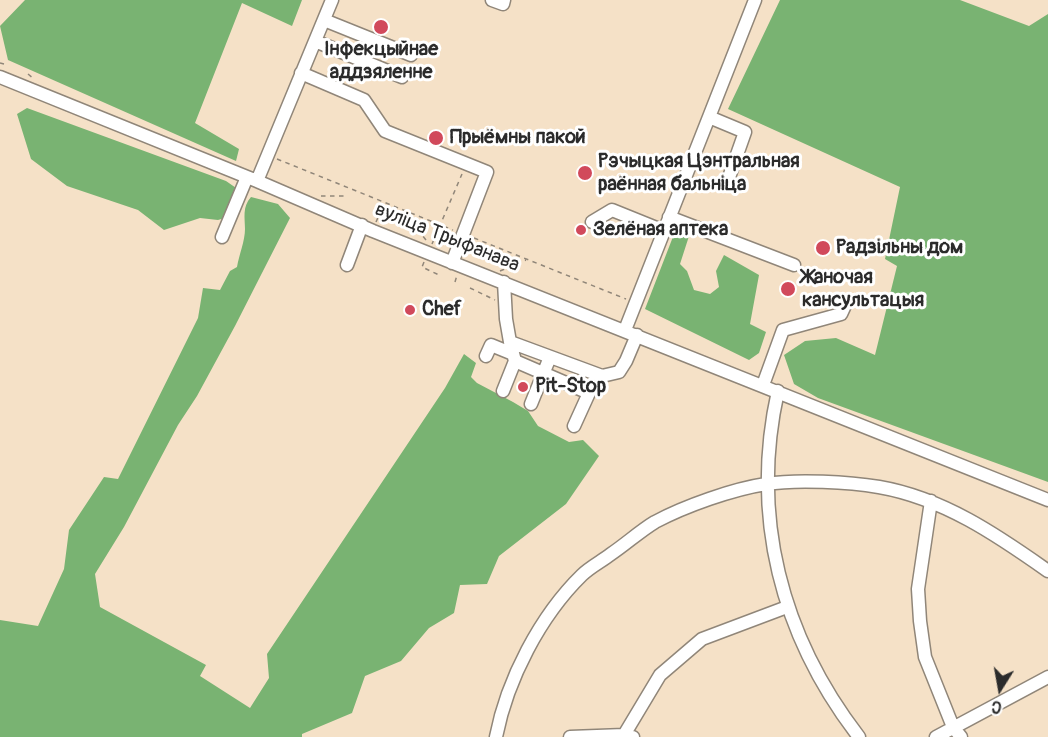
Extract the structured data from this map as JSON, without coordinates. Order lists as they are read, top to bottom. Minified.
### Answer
{"streets":{"street":["вуліца Трыфанава"]},"places":["Інфекцыйнае аддзяленне","Прыёмны пакой","Рэчыцкая Цэнтральная раённая бальніца","Зелёная аптека","Радзільны дом","Жаночая кансультацыя","Chef","Pit-Stop"],"north":"bottom"}
